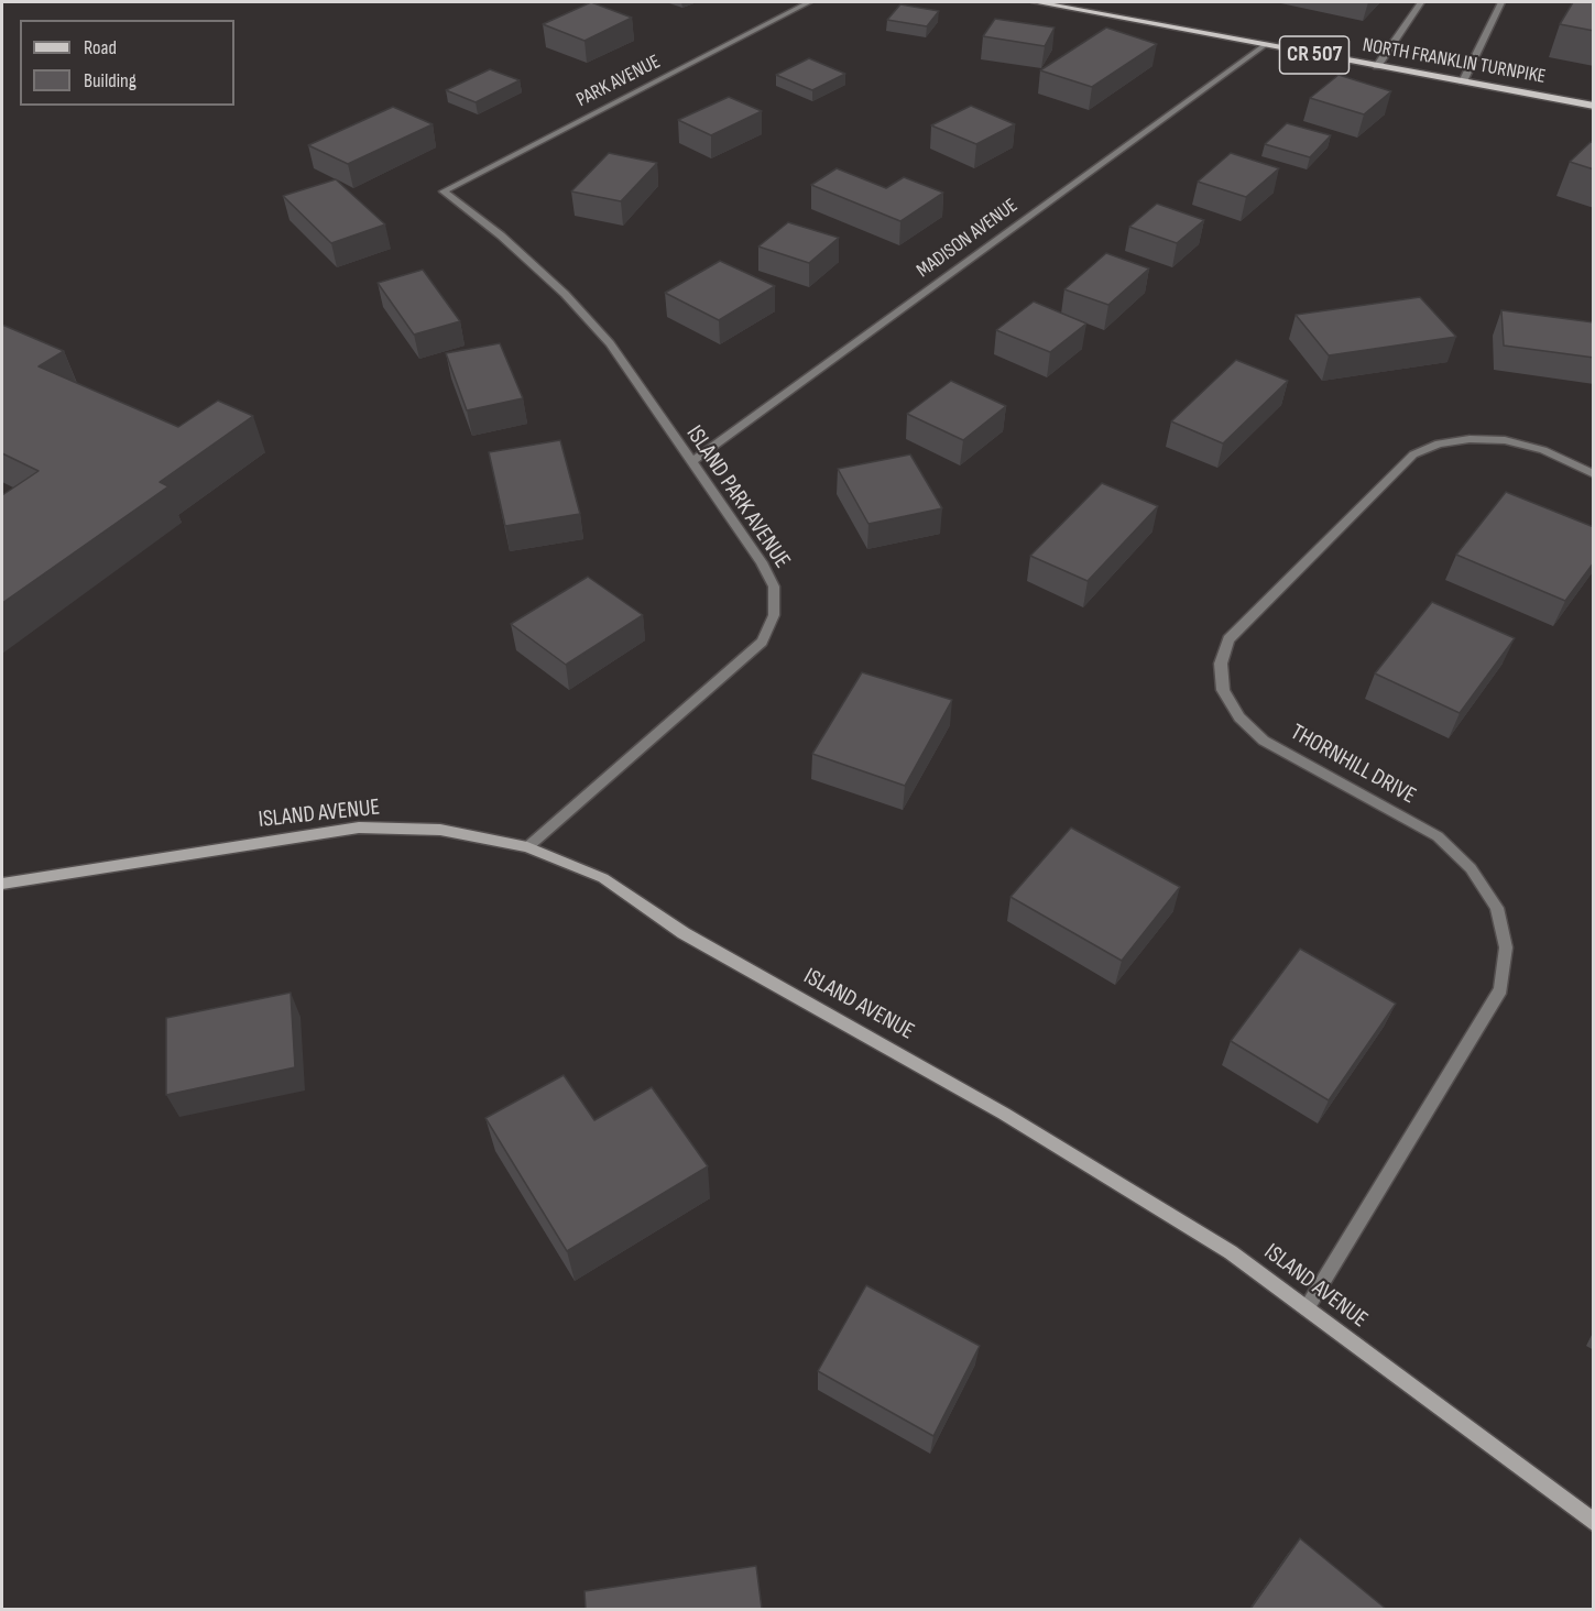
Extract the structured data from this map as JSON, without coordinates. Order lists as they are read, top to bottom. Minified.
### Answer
{"streets":{"main road":["CR 507","NORTH FRANKLIN TURNPIKE"],"street":["PARK AVENUE","MADISON AVENUE","ISLAND PARK AVENUE","THORNHILL DRIVE","ISLAND AVENUE"]},"crossings":[["NORTH FRANKLIN TURNPIKE","MADISON AVENUE"],["PARK AVENUE","ISLAND PARK AVENUE"],["MADISON AVENUE","ISLAND PARK AVENUE"],["ISLAND PARK AVENUE","ISLAND AVENUE"],["THORNHILL DRIVE","ISLAND AVENUE"]],"legend":["Road","Building"]}
